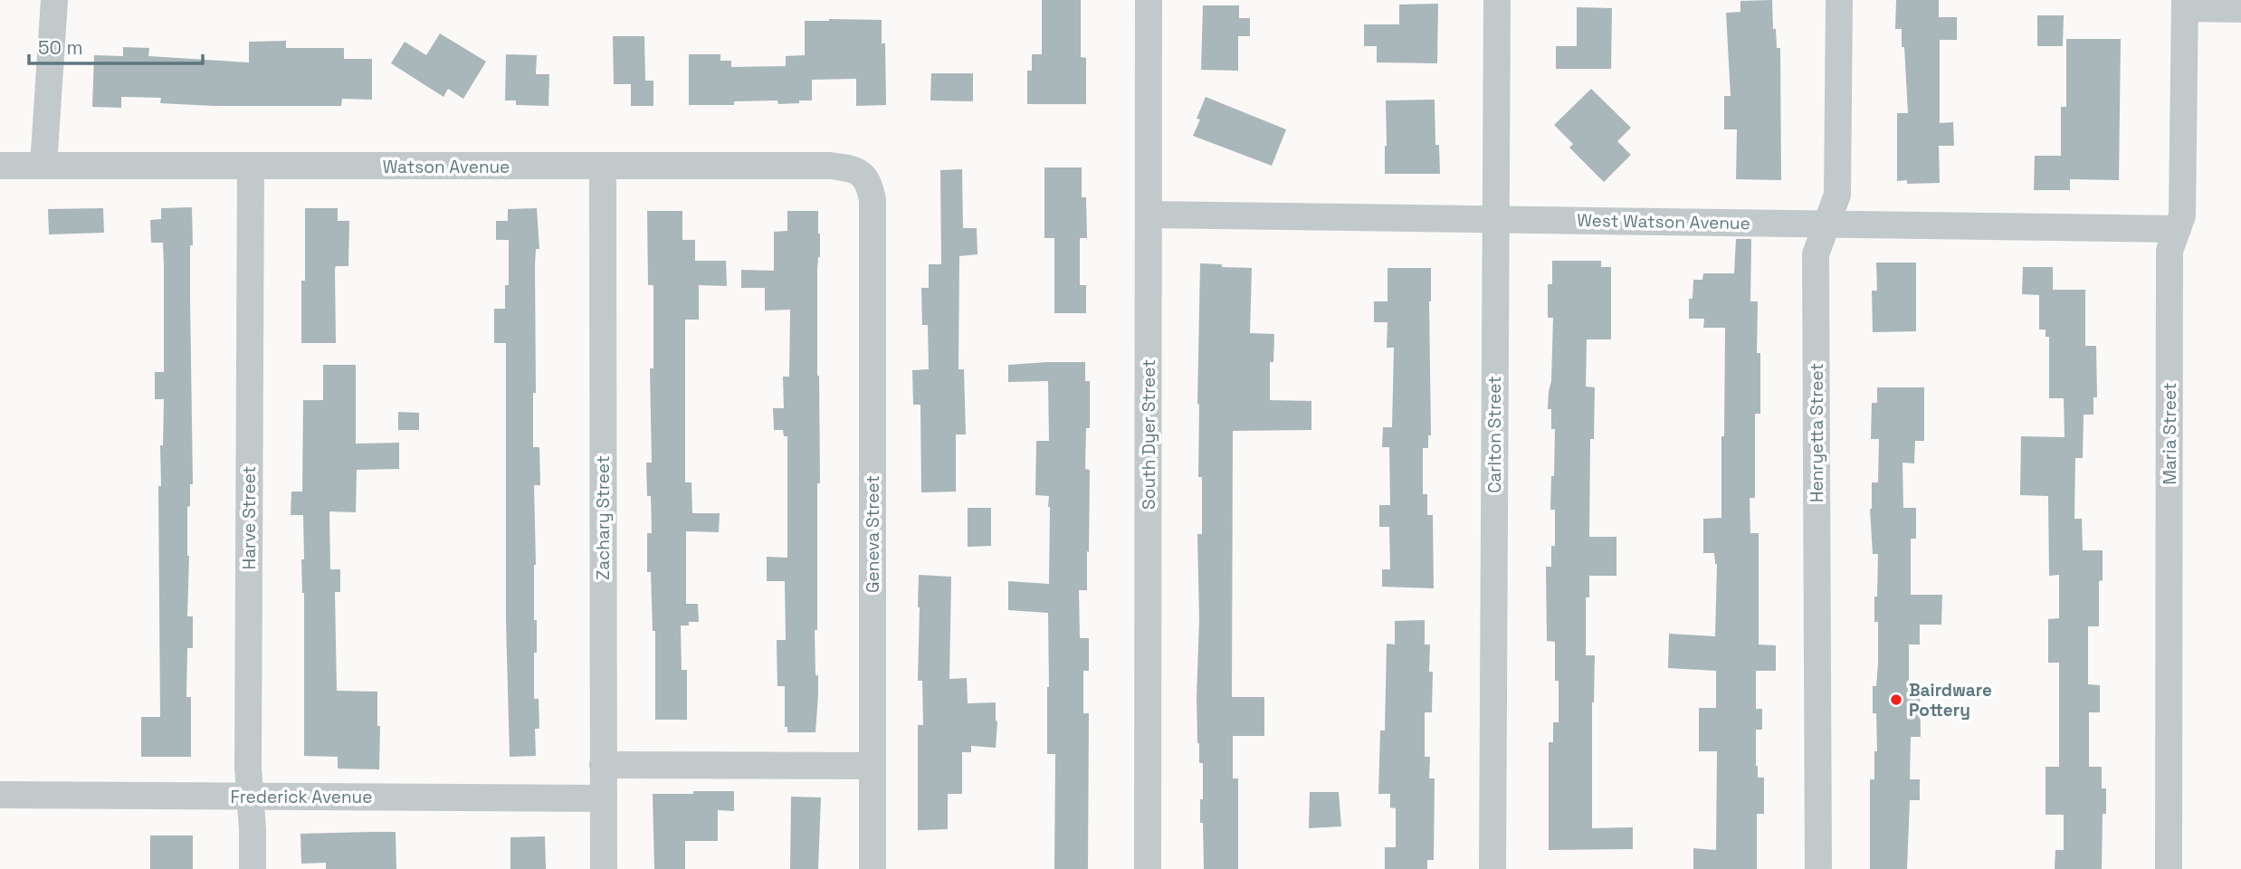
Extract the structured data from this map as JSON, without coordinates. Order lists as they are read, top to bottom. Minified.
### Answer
{"streets":{"street":["Watson Avenue","West Watson Avenue","Henryetta Street","Maria Street","South Dyer Street","Carlton Street","Harve Street","Zachary Street","Geneva Street","Frederick Avenue"]},"crossings":[["Watson Avenue","Harve Street"],["Watson Avenue","Zachary Street"],["Watson Avenue","Geneva Street"],["West Watson Avenue","Henryetta Street"],["West Watson Avenue","Maria Street"],["West Watson Avenue","South Dyer Street"],["West Watson Avenue","Carlton Street"],["Harve Street","Frederick Avenue"],["Zachary Street","Frederick Avenue"]],"places":["Bairdware Pottery"],"scale_bar":"50 m"}
